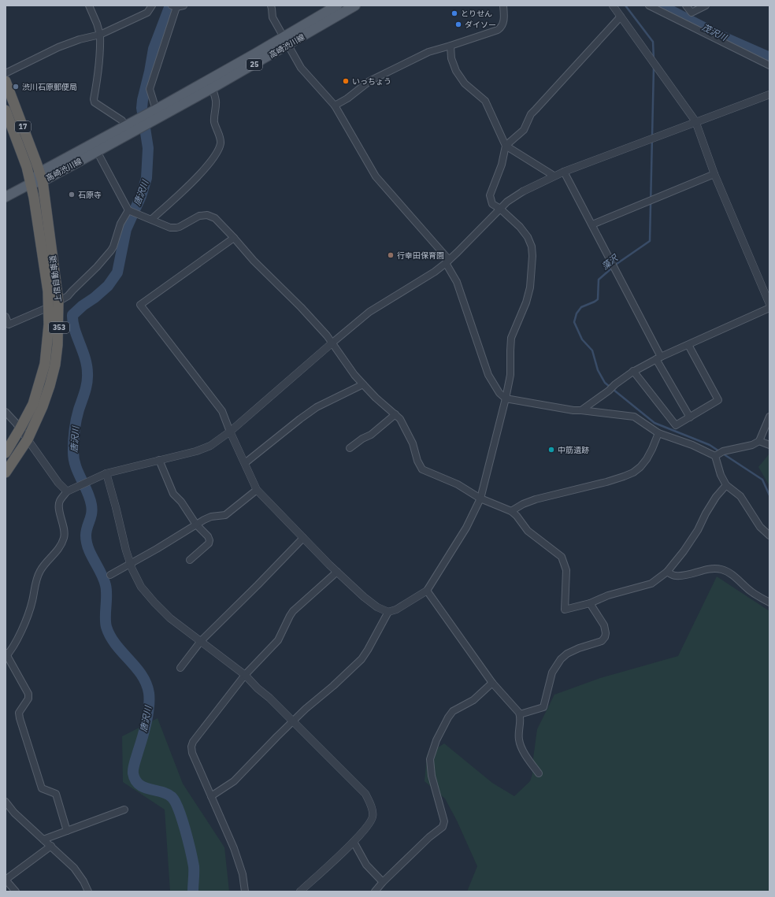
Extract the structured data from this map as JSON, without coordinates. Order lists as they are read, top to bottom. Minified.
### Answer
{"streets":{"highway":["17","上信自動車道","353"],"main road":["高崎渋川線","25"]},"crossings":[["高崎渋川線","25"],["高崎渋川線","上信自動車道"],["25","上信自動車道"]],"water":["茂沢川","唐沢川","藻沢"],"places":["とりせん","ダイソー","いっちょう","渋川石原郵便局","石原寺","行幸田保育園","中筋遺跡"]}
